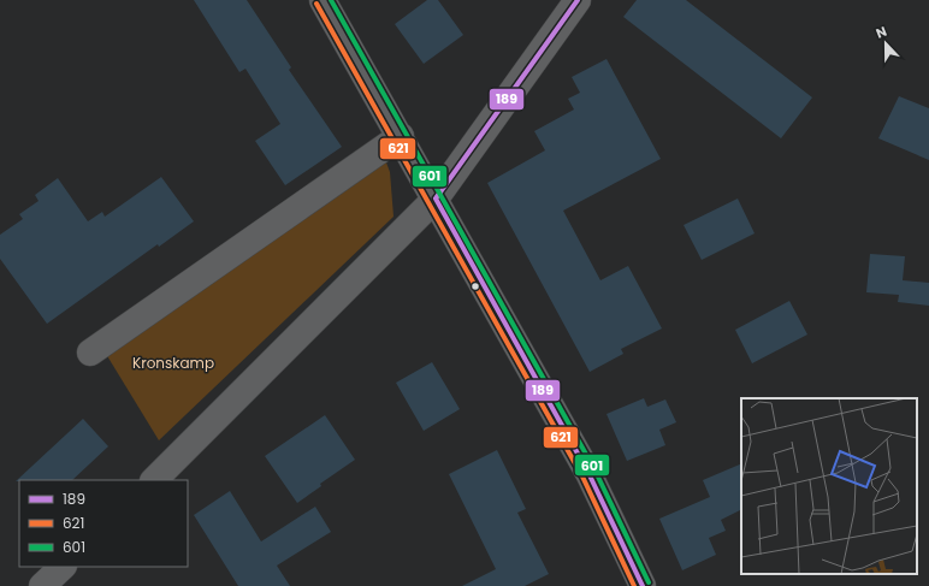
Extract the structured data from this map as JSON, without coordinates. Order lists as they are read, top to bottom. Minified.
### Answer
{"parks":["Kronskamp"],"lines":["transit line 189","transit line 601","transit line 621"],"legend":["189","621","601"],"north":"top"}
